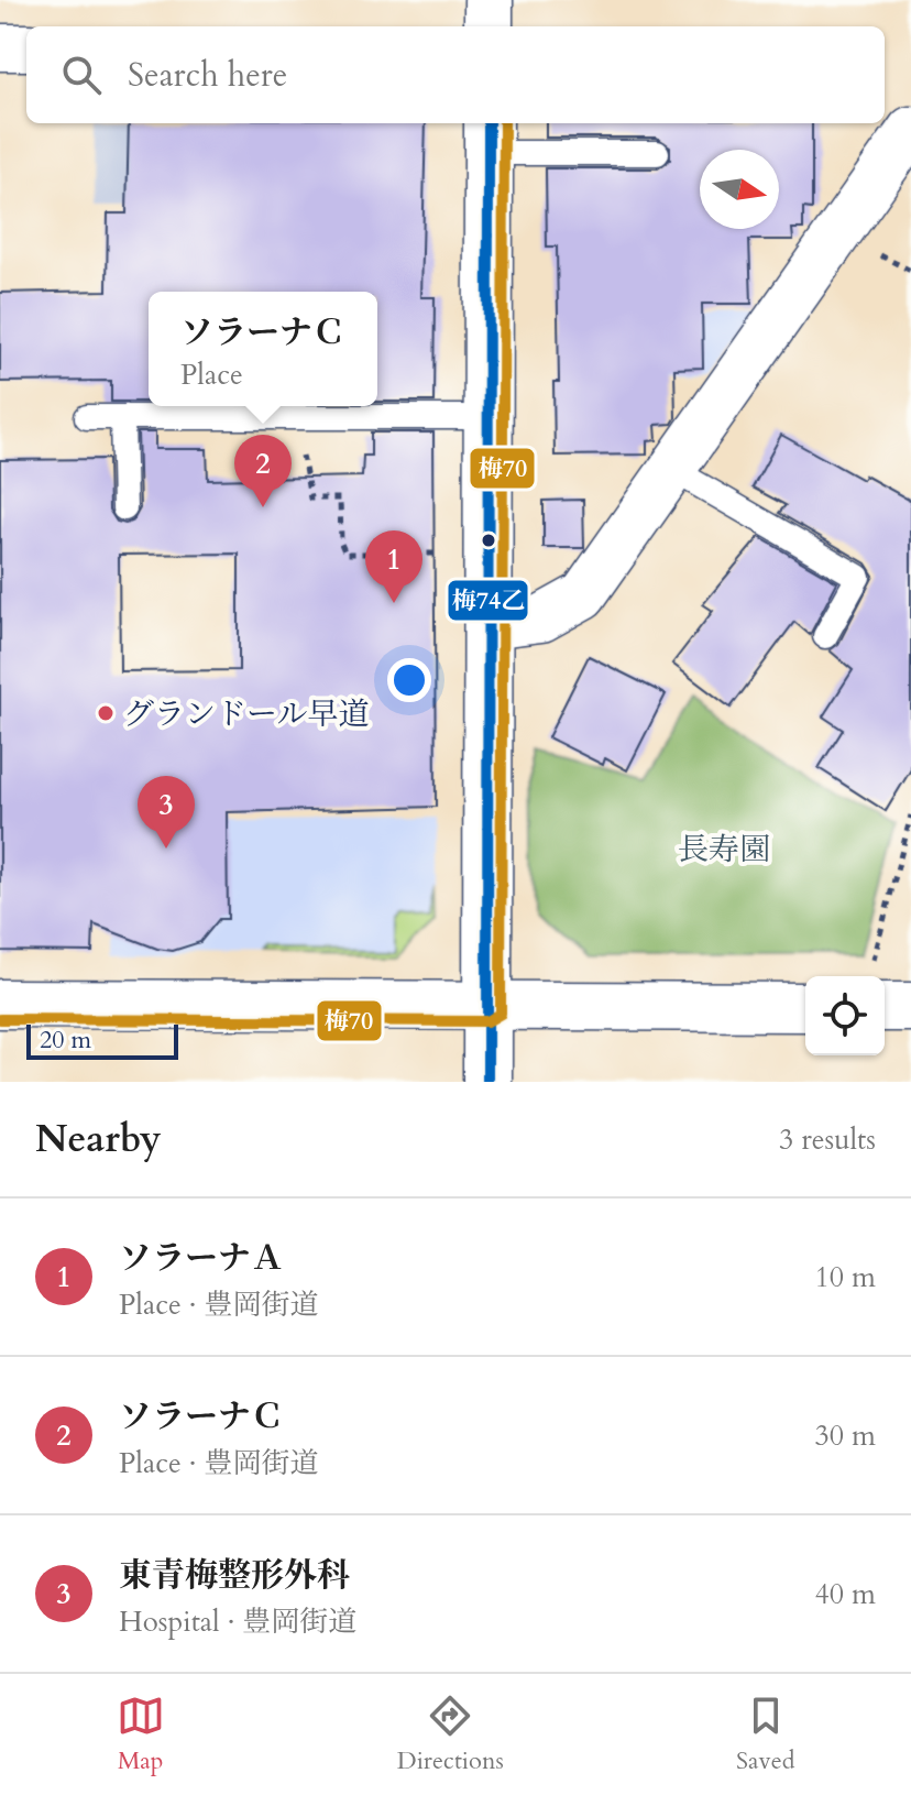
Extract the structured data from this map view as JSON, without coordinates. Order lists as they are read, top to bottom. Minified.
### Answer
{"parks":["長寿園"],"places":["グランドール早道"],"lines":["transit line 梅74乙","transit line 梅70"],"scale_bar":"20 m","north":"right","page":{"search":"Search here","popup":["ソラーナＣ","Place"],"pins":["2","1","3"],"scale":"20 m","heading":["Nearby","3 results"],"list":[{"mark":"1","name":"ソラーナＡ","note":"Place · 豊岡街道","value":"10 m"},{"mark":"2","name":"ソラーナＣ","note":"Place · 豊岡街道","value":"30 m"},{"mark":"3","name":"東青梅整形外科","note":"Hospital · 豊岡街道","value":"40 m"}],"nav":["Map","Directions","Saved"]}}
